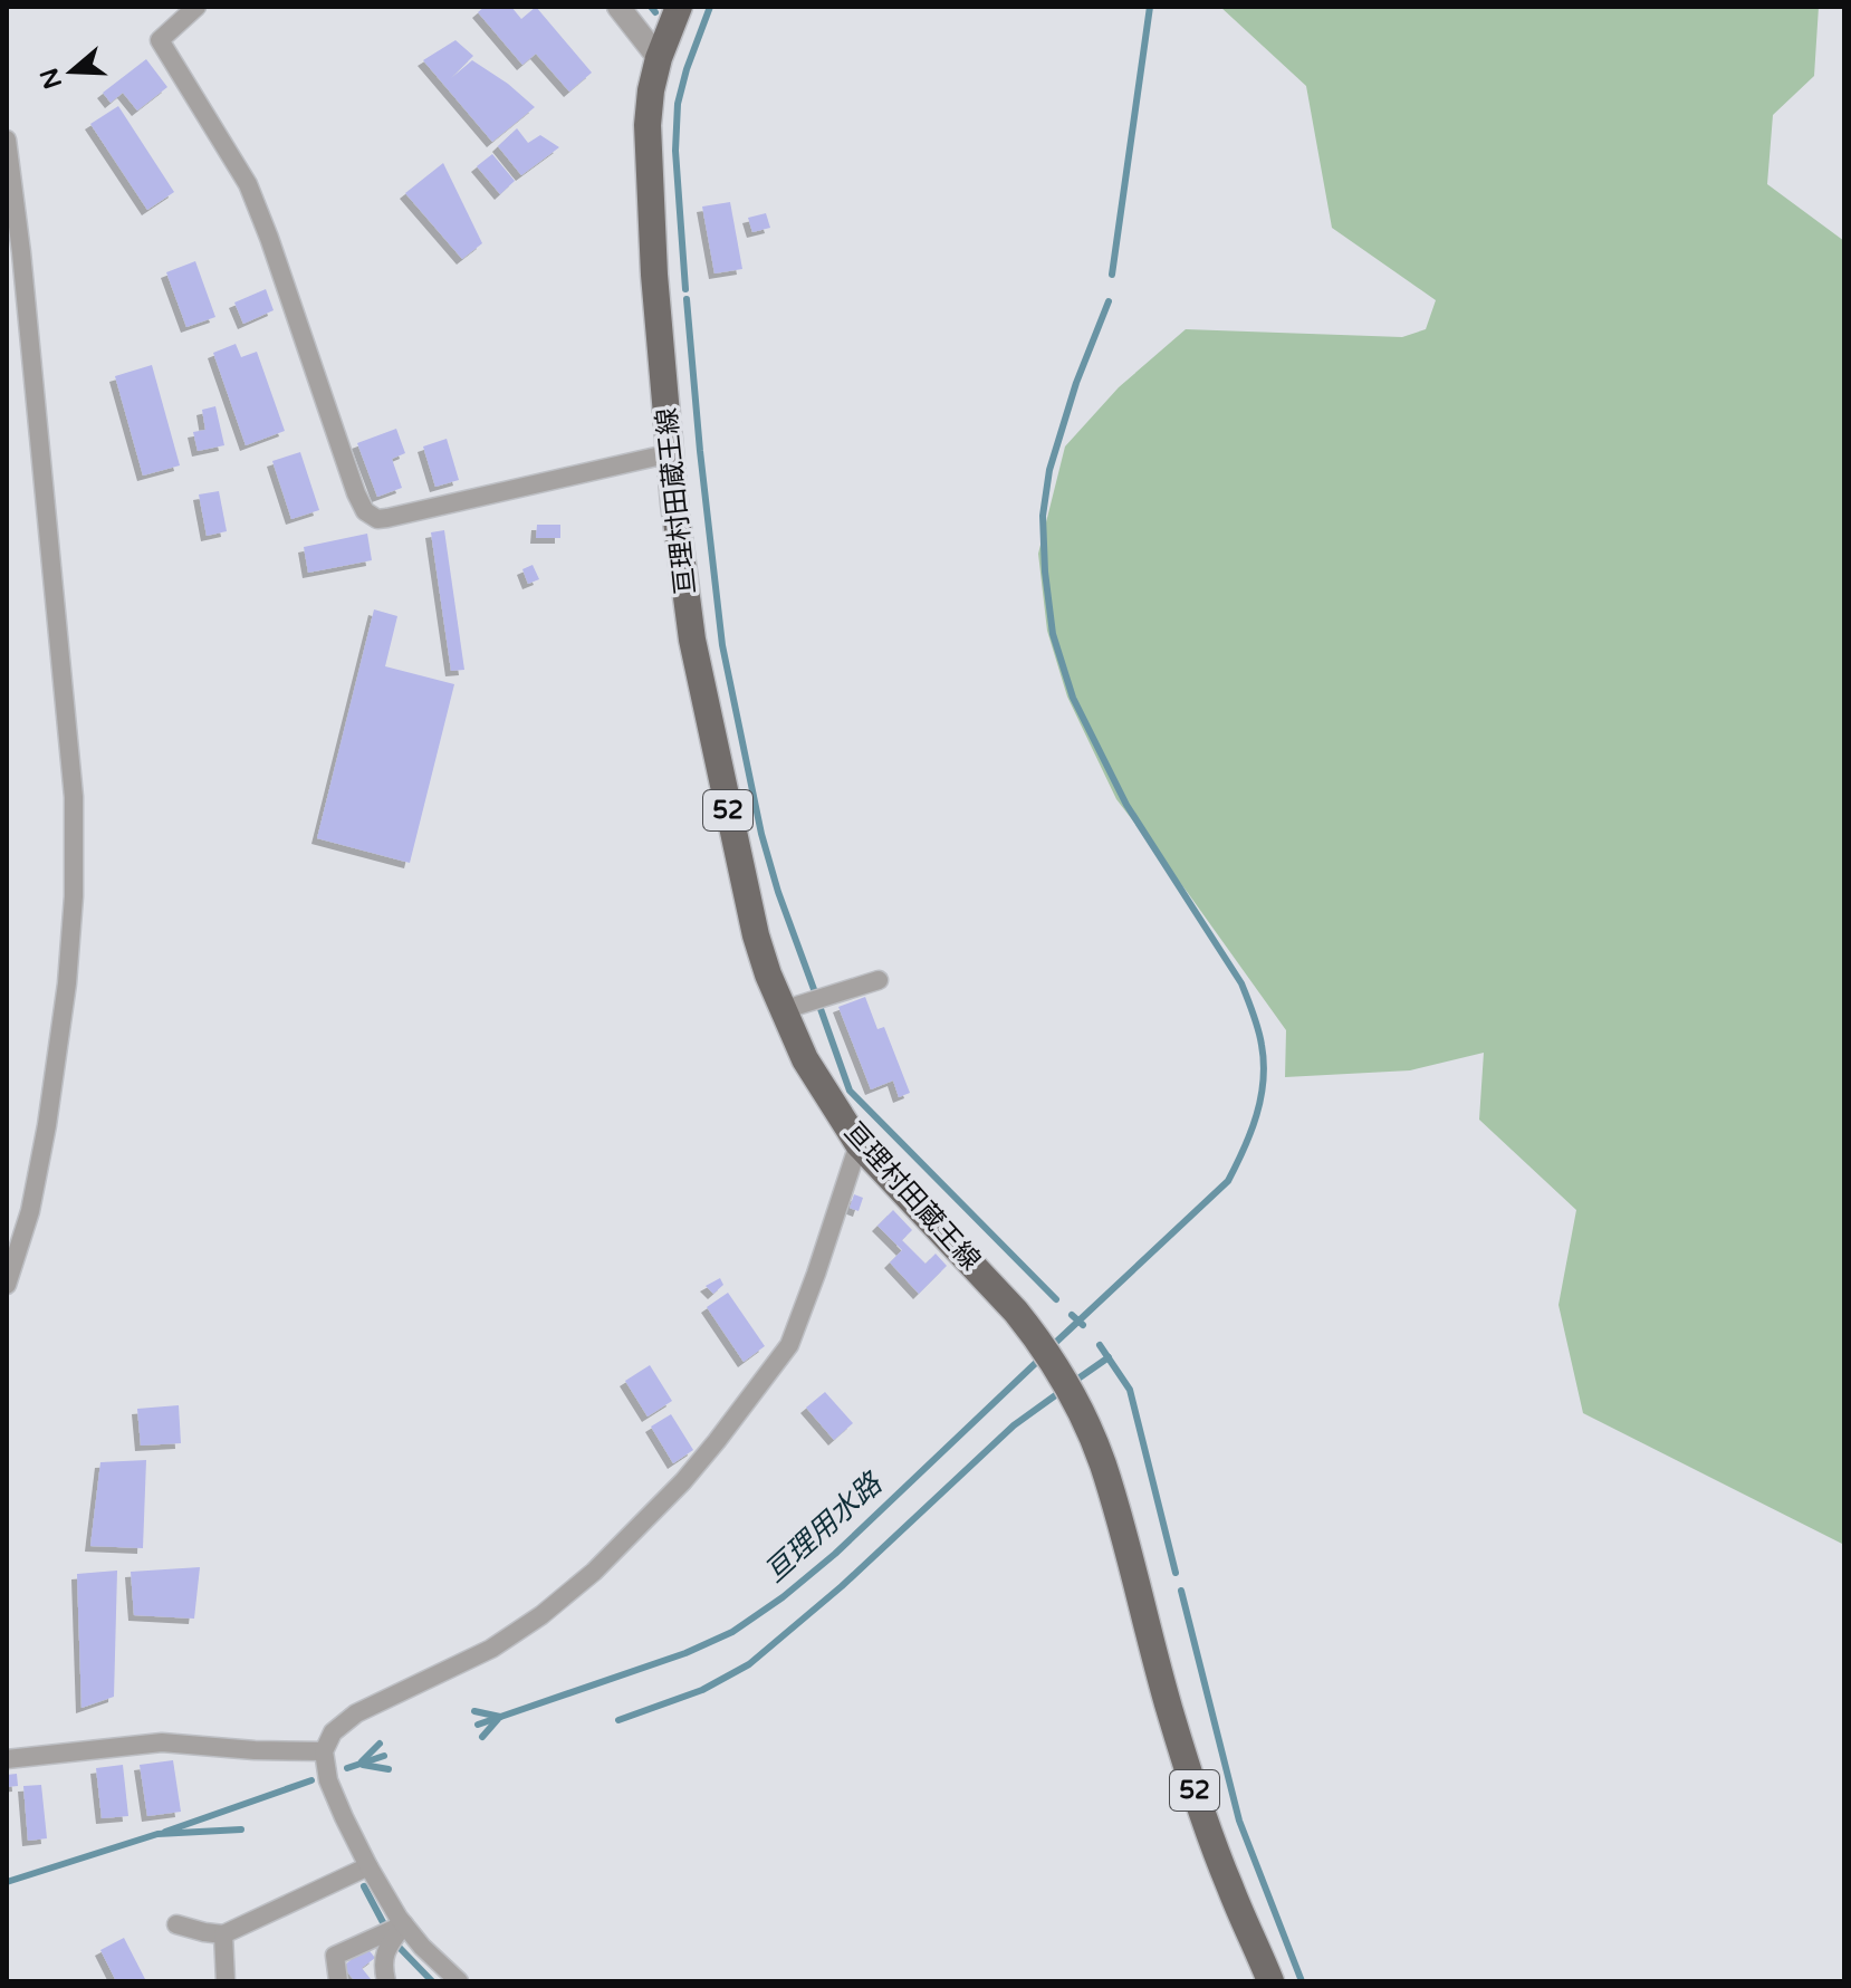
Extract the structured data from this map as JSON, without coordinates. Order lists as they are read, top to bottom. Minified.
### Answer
{"streets":{"main road":["亘理村田蔵王線","52"]},"water":["亘理用水路"],"north":"left"}
